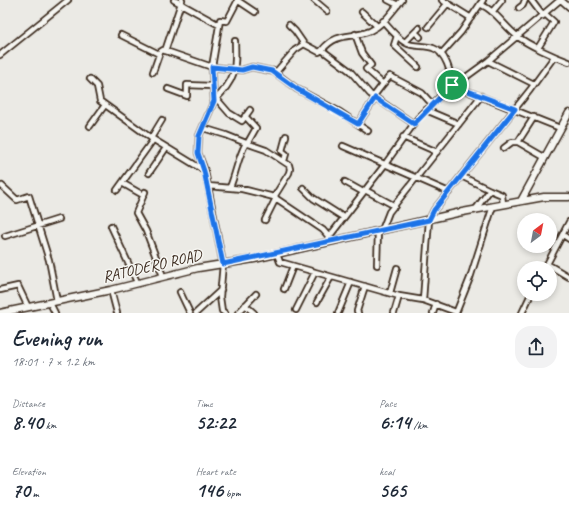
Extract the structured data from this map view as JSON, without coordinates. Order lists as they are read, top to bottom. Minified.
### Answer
{"streets":{"main road":["RATODERO ROAD"]},"north":"top right","page":{"heading":["Evening run","18:01 · 7 × 1.2 km"],"stats":[["Distance","8.40 km"],["Time","52:22"],["Pace","6:14 /km"],["Elevation","70 m"],["Heart rate","146 bpm"],["kcal","565"]]}}
